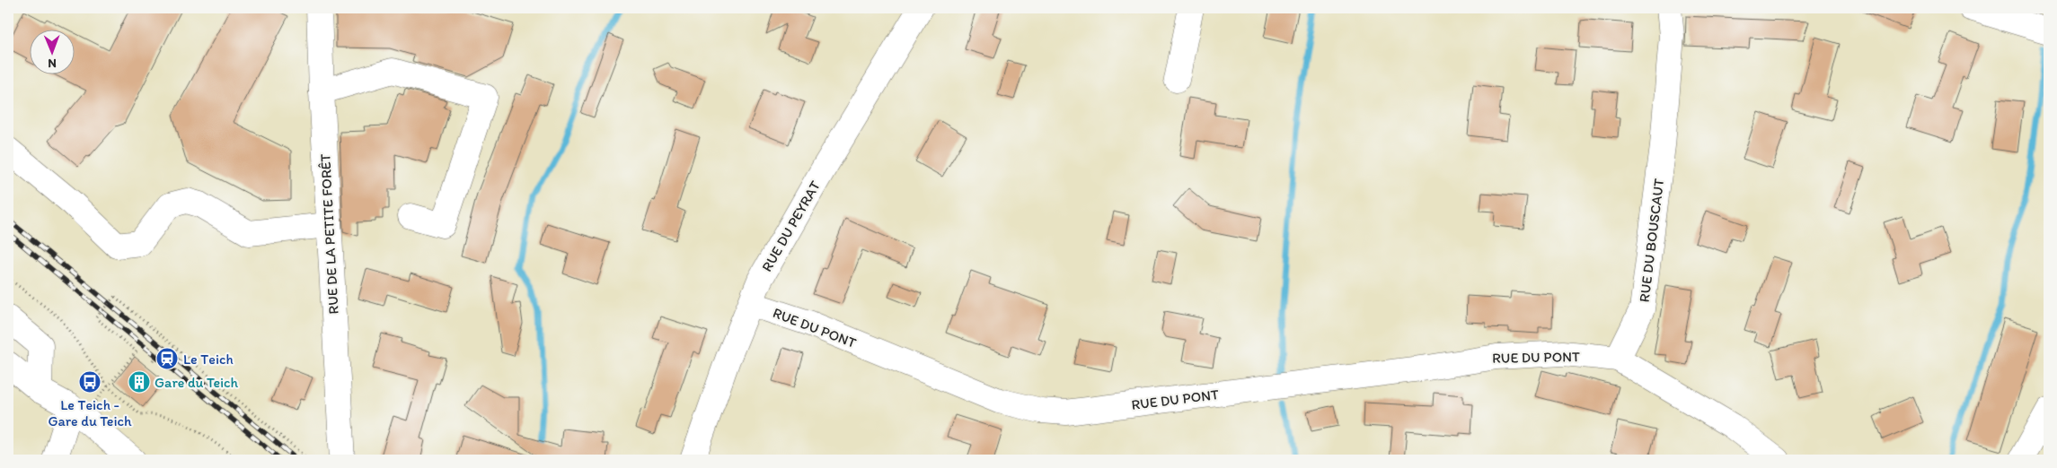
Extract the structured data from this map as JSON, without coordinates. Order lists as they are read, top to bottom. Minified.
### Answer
{"streets":{"street":["RUE DU PEYRAT","RUE DE LA PETITE FORÊT","RUE DU BOUSCAUT","RUE DU PONT"]},"crossings":[["RUE DU PEYRAT","RUE DU PONT"],["RUE DU BOUSCAUT","RUE DU PONT"]],"places":{"station":["Le Teich"],"bus stop":["Le Teich - Gare du Teich"],"building":["Gare du Teich"]},"north":"bottom"}
